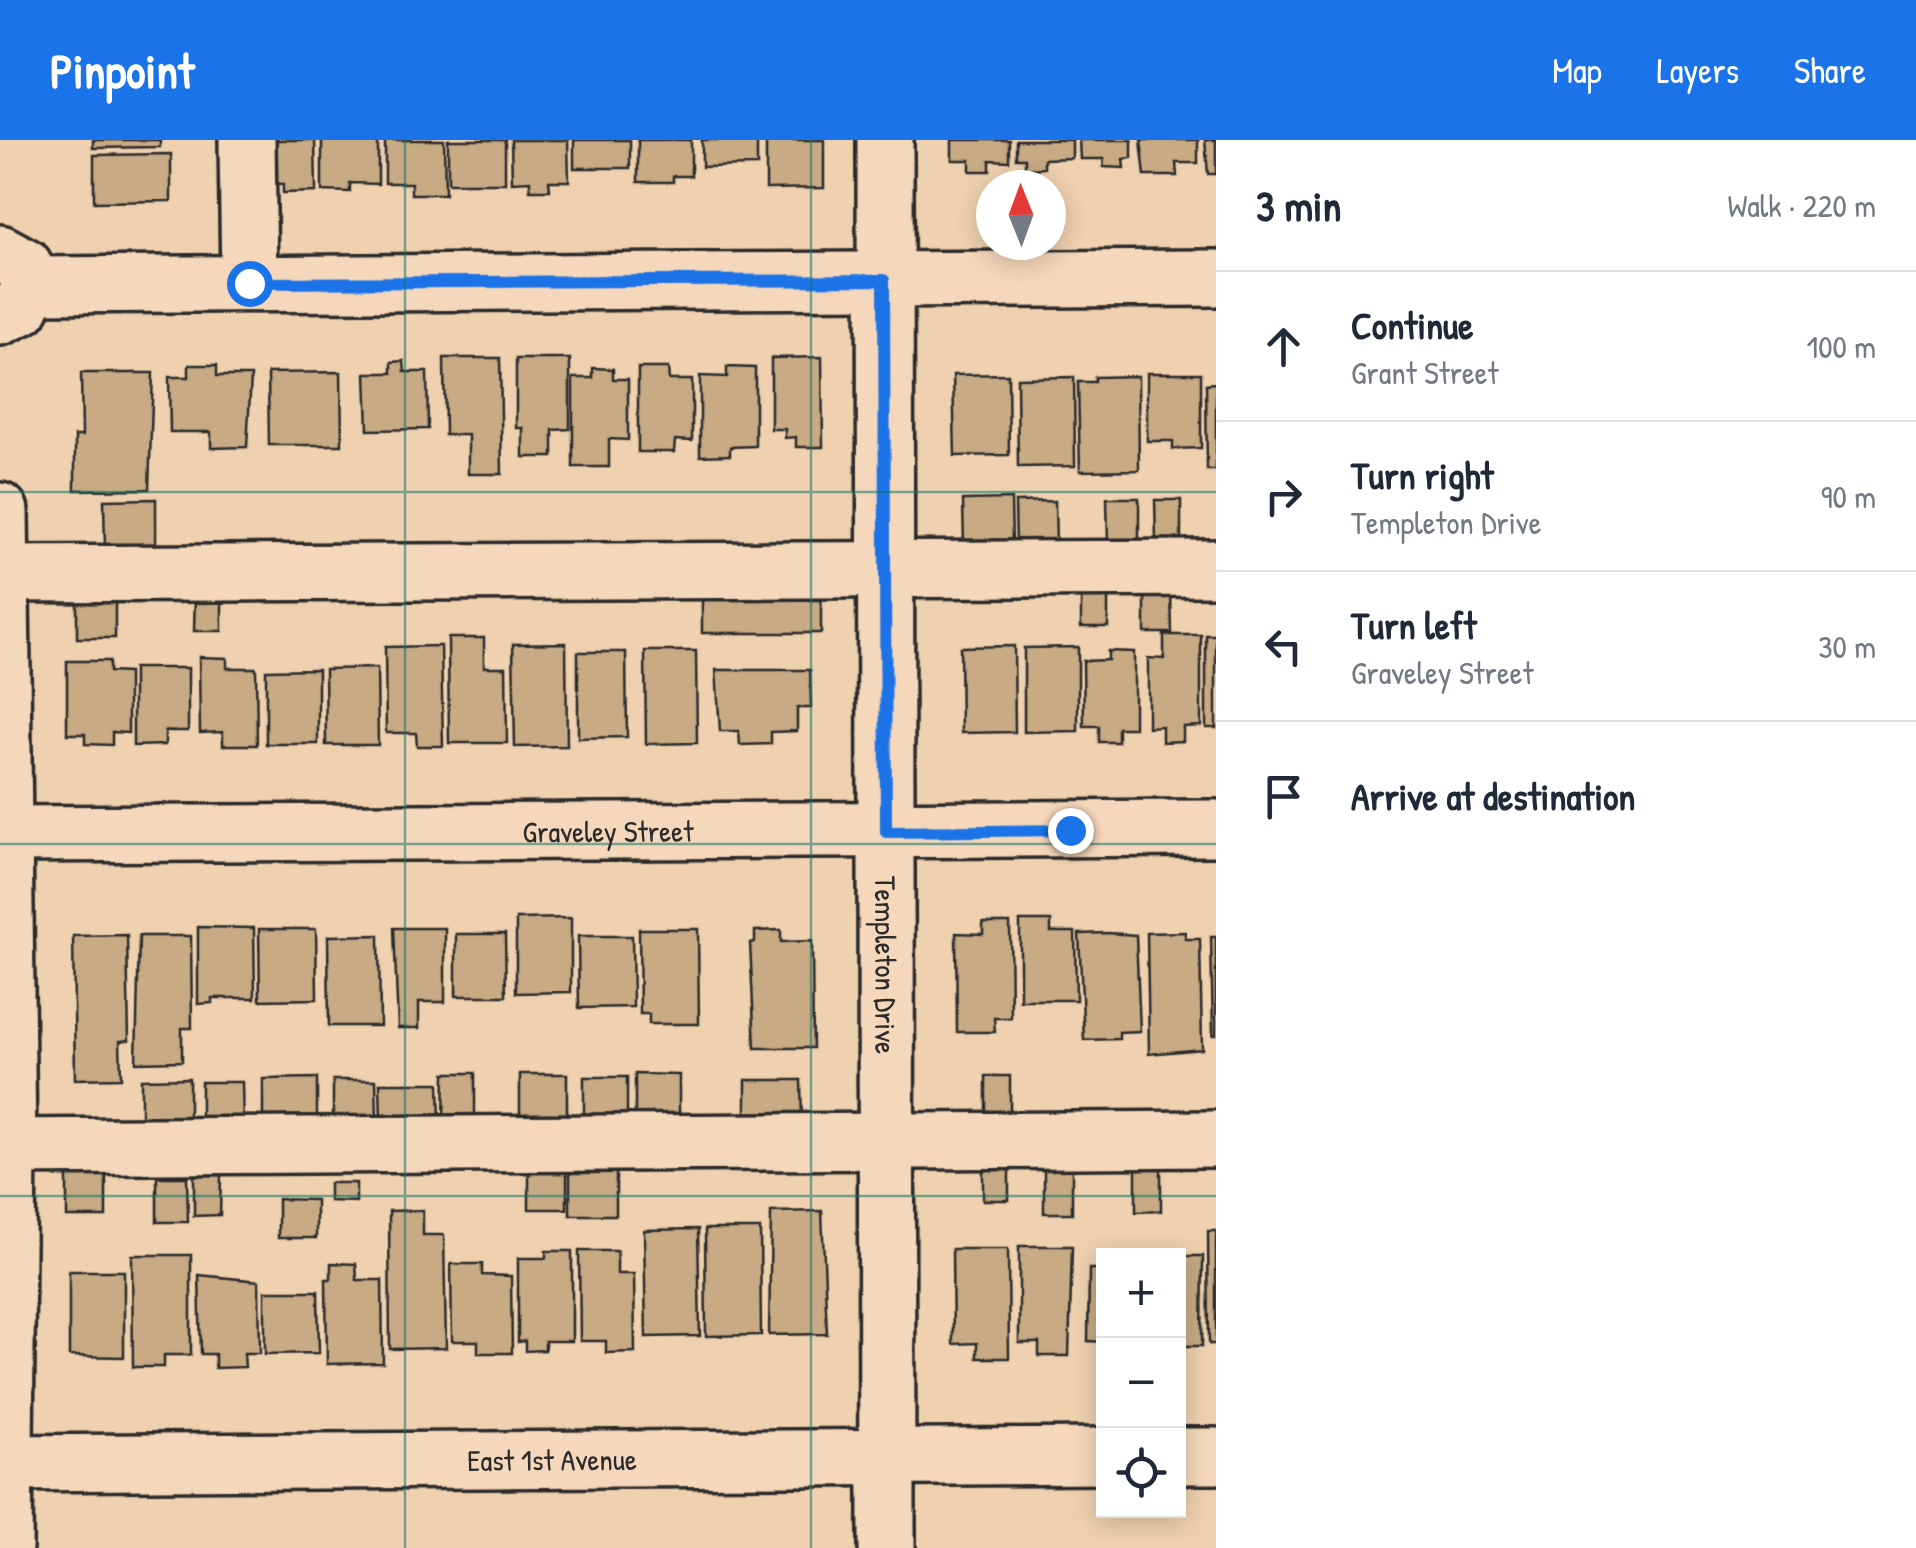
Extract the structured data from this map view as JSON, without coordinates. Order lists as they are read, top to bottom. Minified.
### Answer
{"streets":{"street":["Graveley Street","Templeton Drive","East 1st Avenue"]},"crossings":[["Graveley Street","Templeton Drive"],["Templeton Drive","East 1st Avenue"]],"north":"top","page":{"header":"Pinpoint","nav":["Map","Layers","Share"],"heading":["3 min","Walk · 220 m"],"list":[["Continue","Grant Street","100 m"],["Turn right","Templeton Drive","90 m"],["Turn left","Graveley Street","30 m"],"Arrive at destination"],"map_buttons":["+","−"]}}
